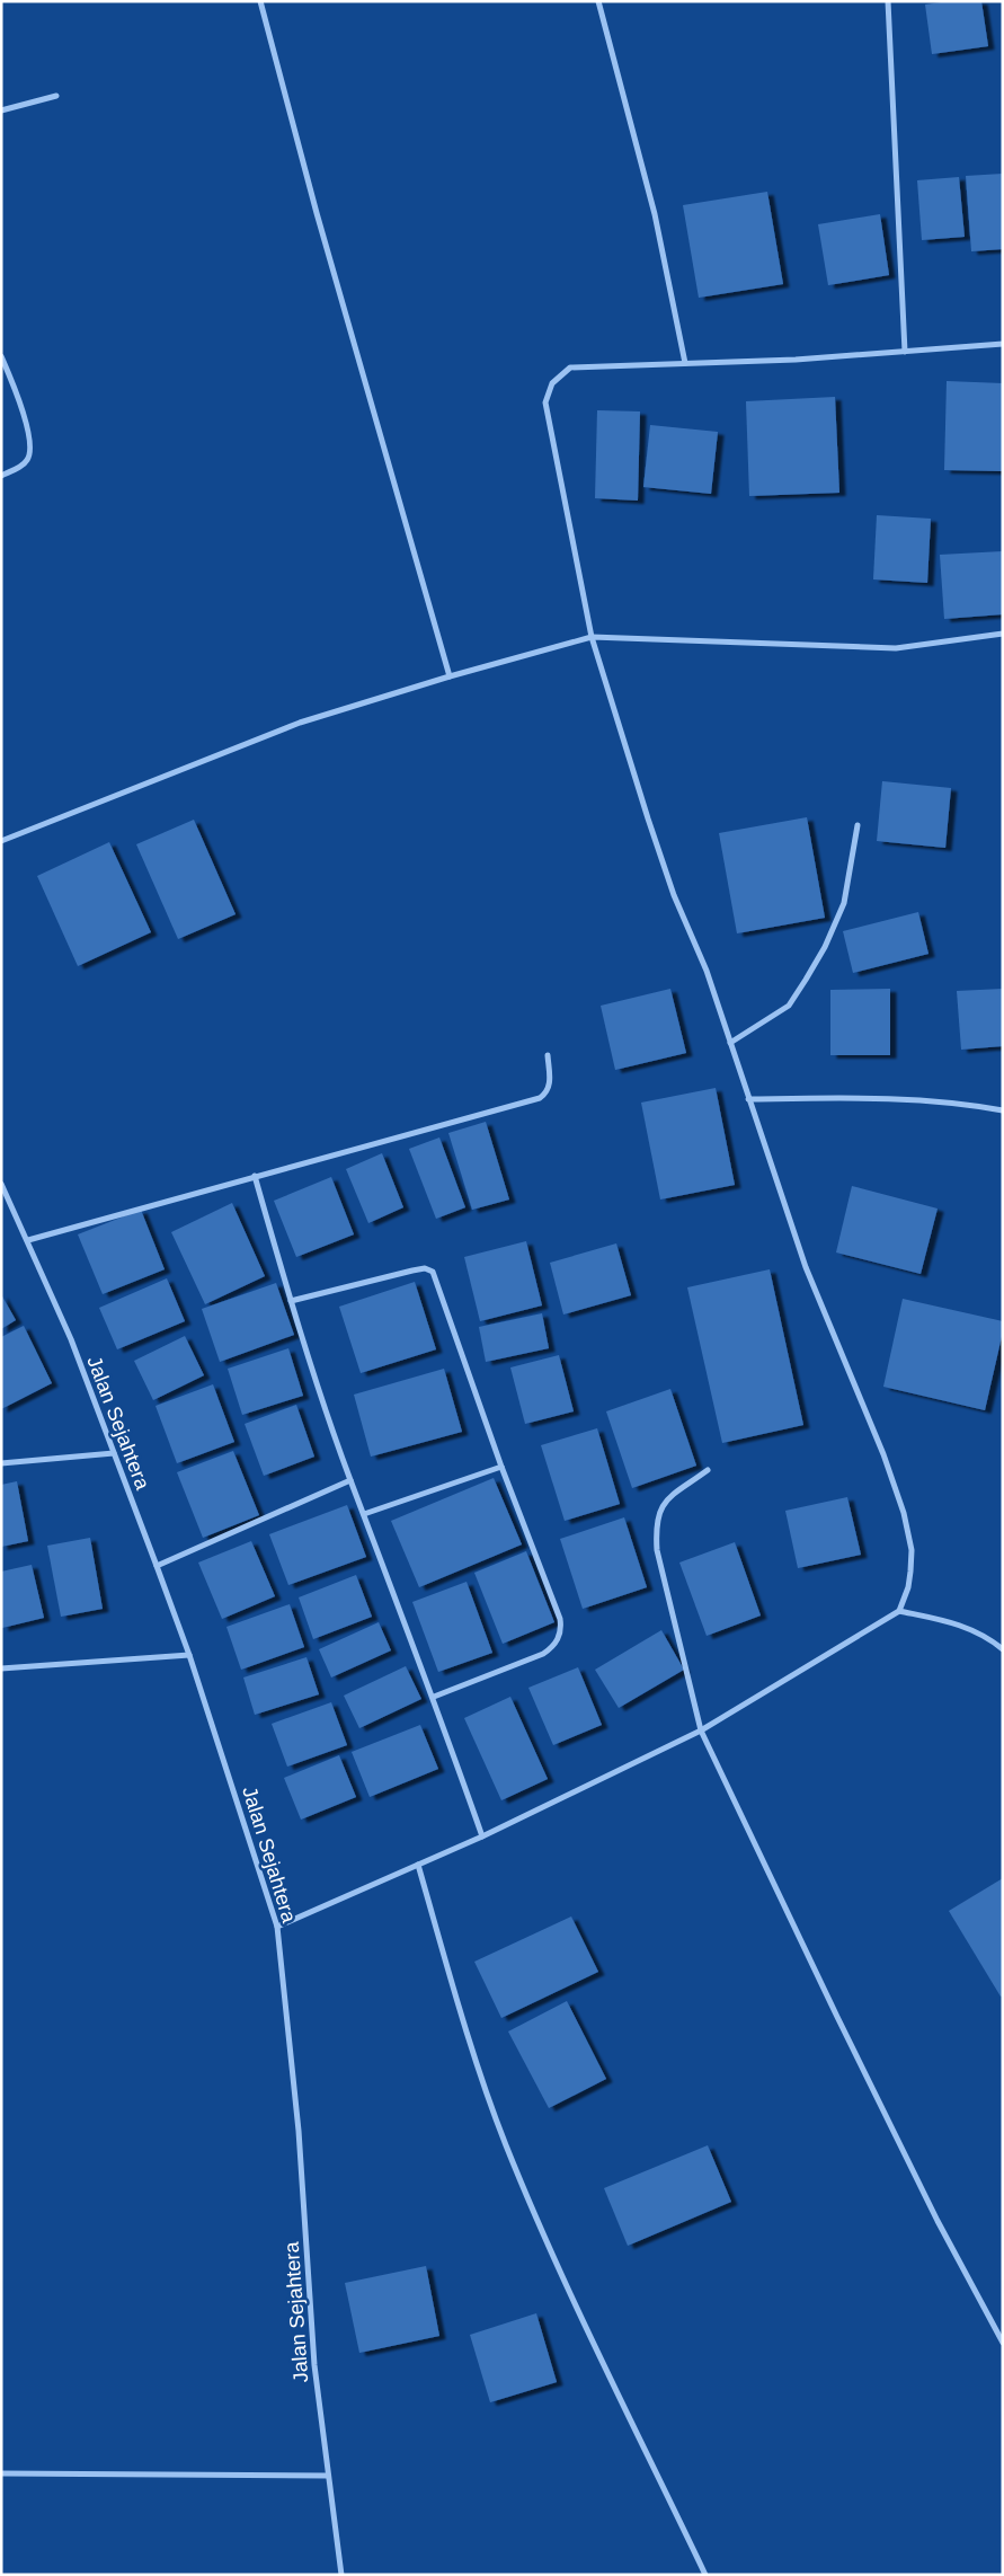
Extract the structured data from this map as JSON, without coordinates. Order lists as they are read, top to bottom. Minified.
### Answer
{"streets":{"street":["Jalan Sejahtera"]}}
